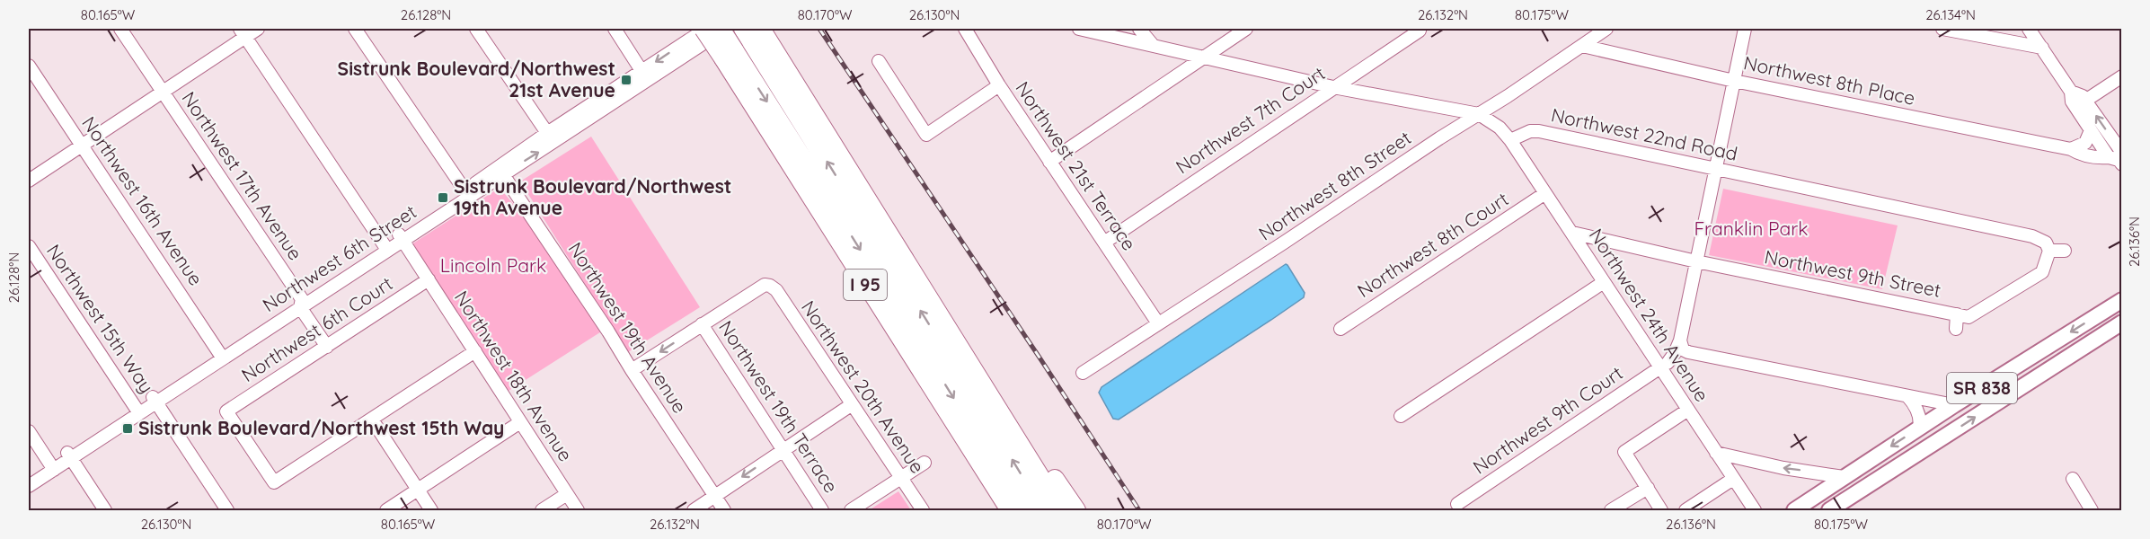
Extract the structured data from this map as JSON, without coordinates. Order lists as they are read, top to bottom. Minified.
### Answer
{"streets":{"highway":["I 95"],"main road":["SR 838"],"street":["Northwest 8th Place","Northwest 7th Court","Northwest 22nd Road","Northwest 21st Terrace","Northwest 17th Avenue","Northwest 8th Street","Northwest 16th Avenue","Northwest 8th Court","Northwest 6th Street","Northwest 9th Street","Northwest 24th Avenue","Northwest 15th Way","Northwest 19th Avenue","Northwest 6th Court","Northwest 18th Avenue","Northwest 20th Avenue","Northwest 19th Terrace","Northwest 9th Court"]},"crossings":[["Northwest 8th Place","Northwest 8th Street"],["Northwest 8th Place","Northwest 9th Court"],["Northwest 7th Court","Northwest 21st Terrace"],["Northwest 22nd Road","Northwest 24th Avenue"],["Northwest 22nd Road","Northwest 9th Court"],["Northwest 21st Terrace","Northwest 8th Street"],["Northwest 17th Avenue","Northwest 6th Street"],["Northwest 17th Avenue","Northwest 6th Court"],["Northwest 16th Avenue","Northwest 6th Street"],["Northwest 8th Court","Northwest 24th Avenue"],["Northwest 6th Street","I 95"],["Northwest 6th Street","Northwest 15th Way"],["Northwest 6th Street","Northwest 19th Avenue"],["Northwest 6th Street","Northwest 18th Avenue"],["Northwest 9th Street","Northwest 24th Avenue"],["Northwest 9th Street","Northwest 9th Court"],["Northwest 24th Avenue","Northwest 9th Court"],["Northwest 6th Court","Northwest 18th Avenue"],["Northwest 20th Avenue","Northwest 19th Terrace"]],"parks":["Franklin Park","Lincoln Park"],"places":{"transit":["Sistrunk Boulevard/Northwest 21st Avenue","Sistrunk Boulevard/Northwest 19th Avenue","Sistrunk Boulevard/Northwest 15th Way"]},"coordinates":["80.165°W","26.128°N","80.170°W","26.130°N","26.132°N","80.175°W","26.134°N","26.136°N"]}
